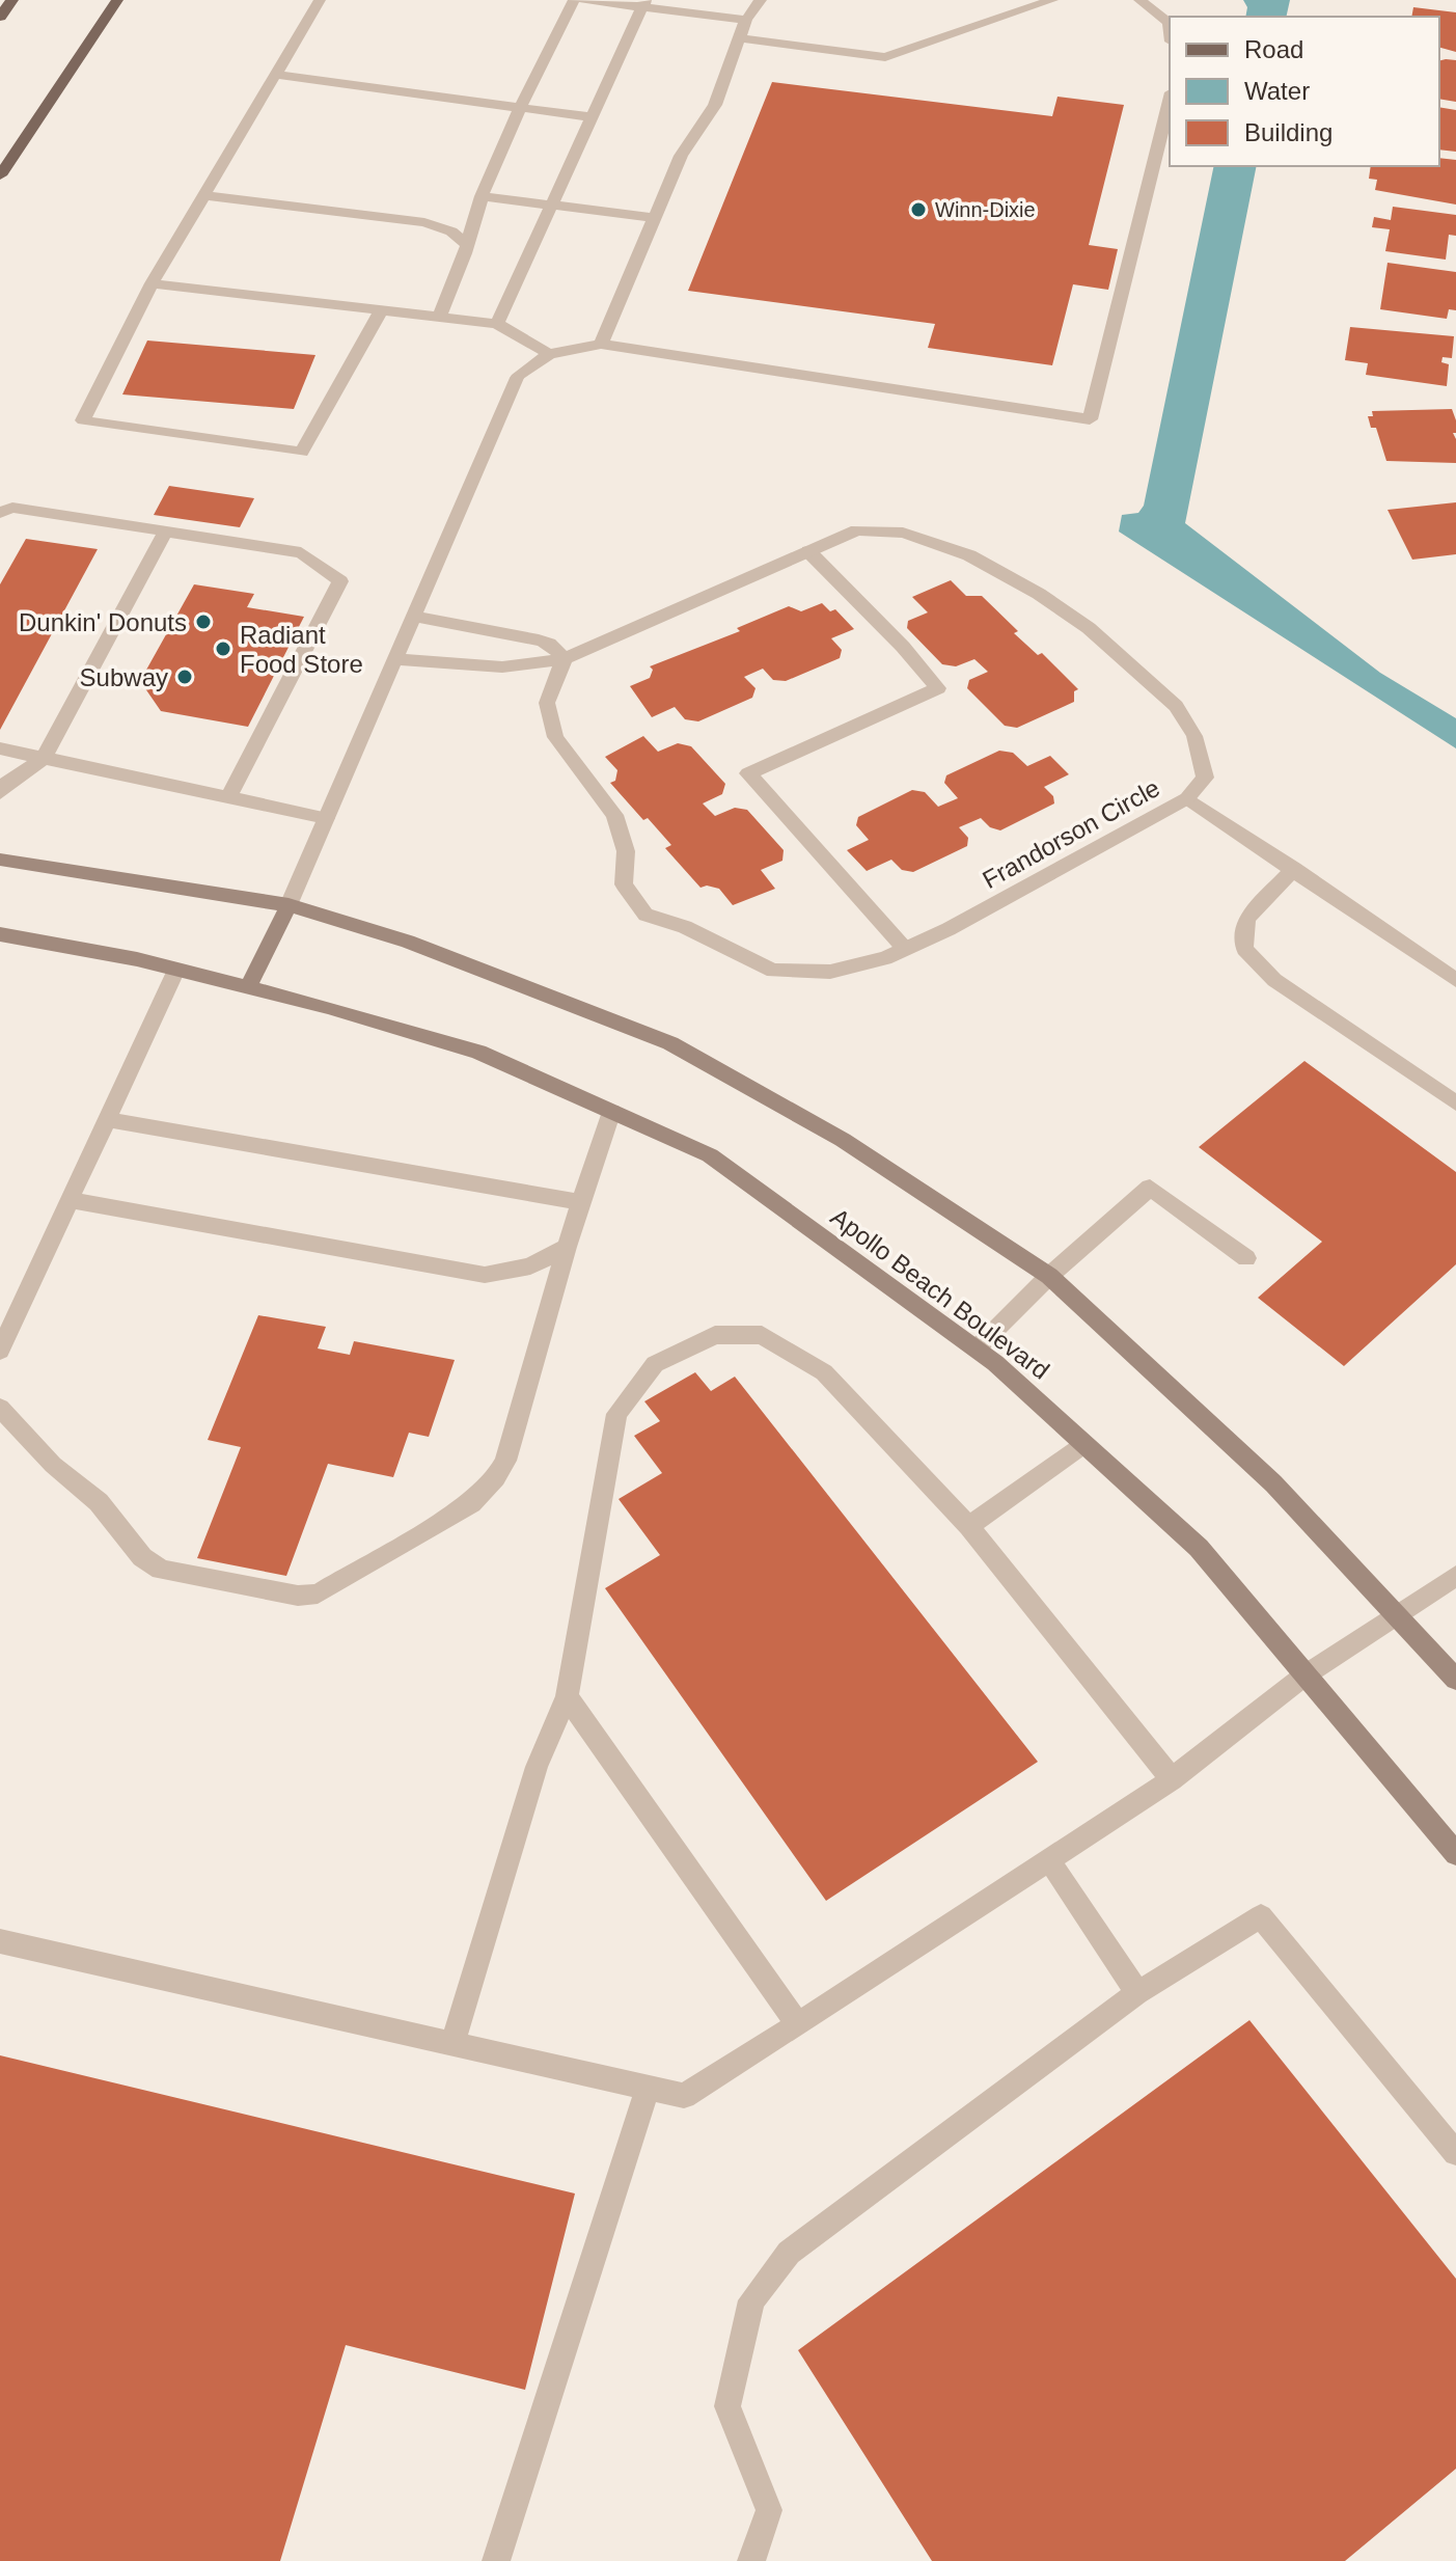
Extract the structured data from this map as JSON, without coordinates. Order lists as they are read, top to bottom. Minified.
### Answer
{"streets":{"main road":["Apollo Beach Boulevard"],"street":["Frandorson Circle"]},"places":["Winn-Dixie","Dunkin' Donuts","Radiant Food Store","Subway"],"legend":["Road","Water","Building"]}
